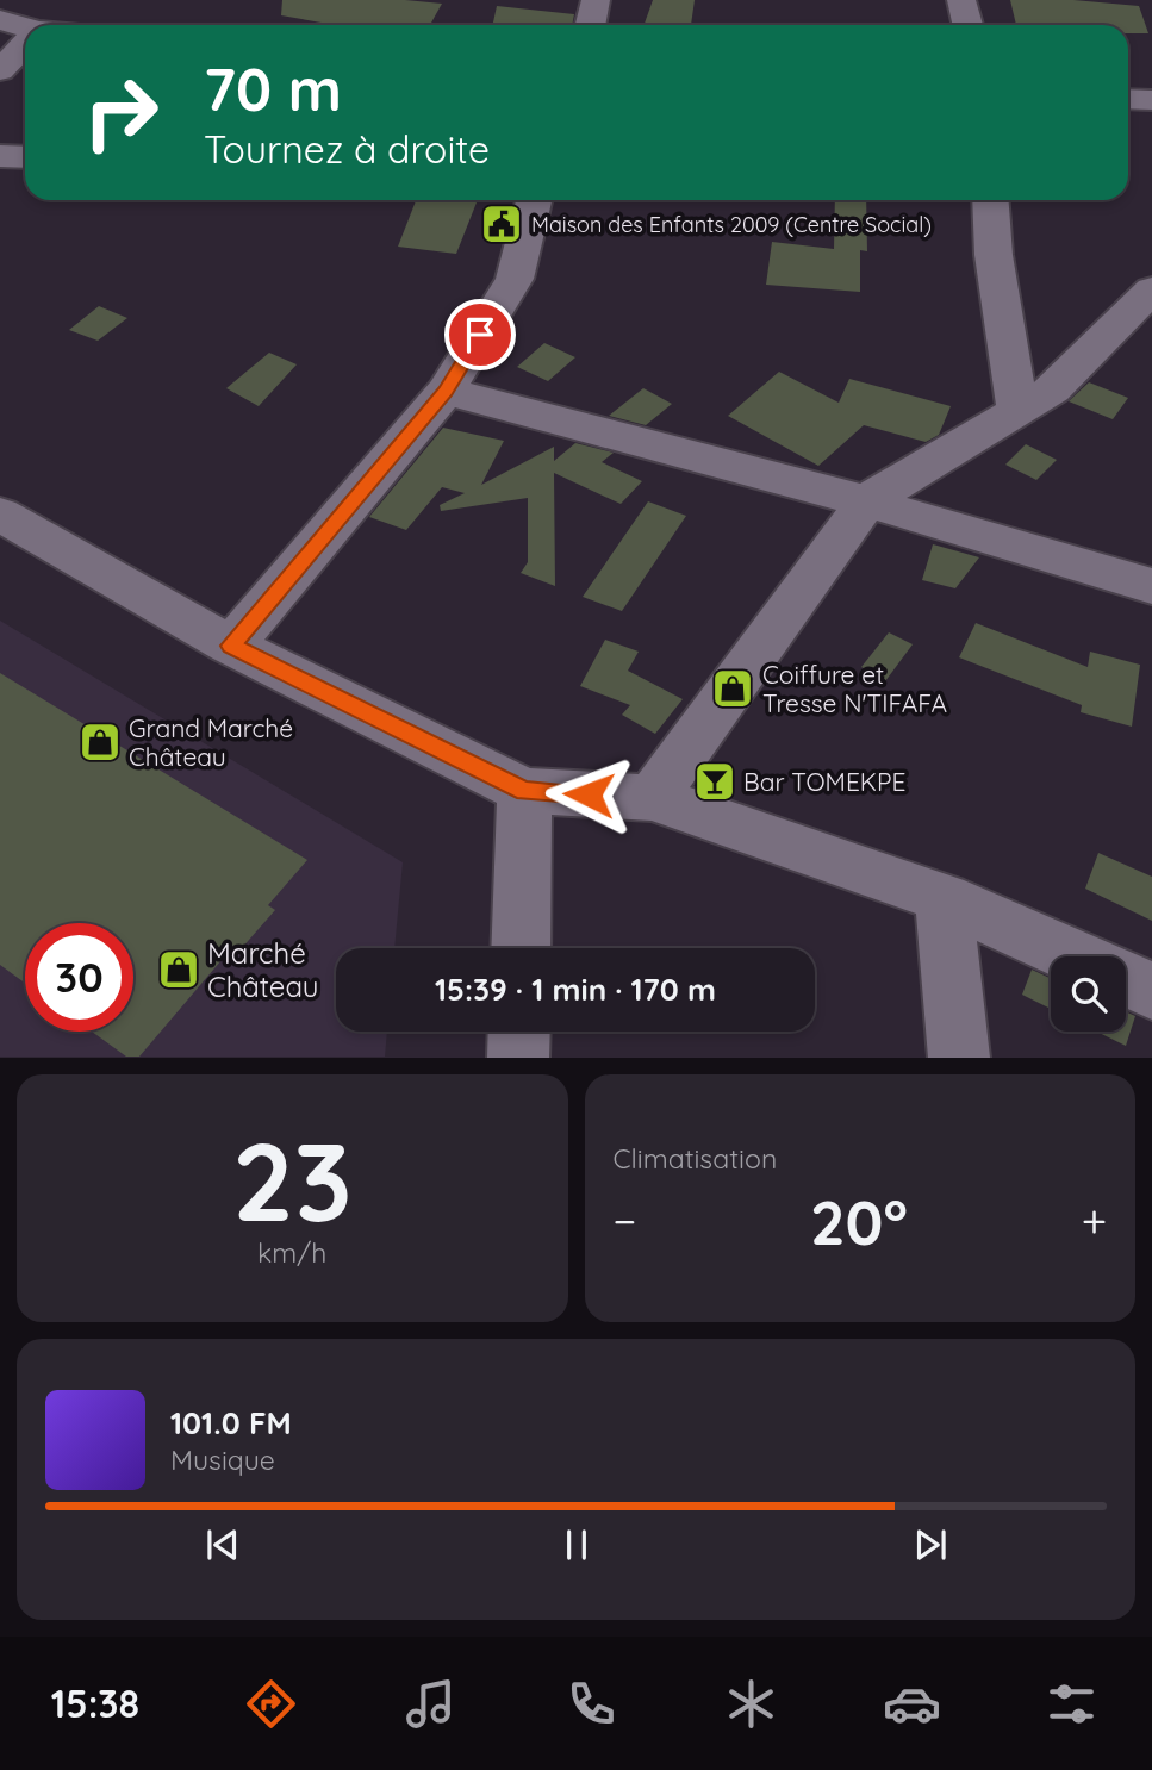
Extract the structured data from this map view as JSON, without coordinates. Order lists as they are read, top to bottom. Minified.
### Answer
{"places":{"public building":["Maison des Enfants 2009 (Centre Social)"],"shop":["Coiffure et Tresse N'TIFAFA","Grand Marché Château","Marché Château"],"bar":["Bar TOMEKPE"]},"page":{"turn":["70 m","Tournez à droite"],"limit":"30","trip":"15:39 · 1 min · 170 m","tile":[["23","km/h"],"Climatisation"],"heat":["−","20°","+"],"song":["101.0 FM","Musique"],"tabs":"15:38"}}
